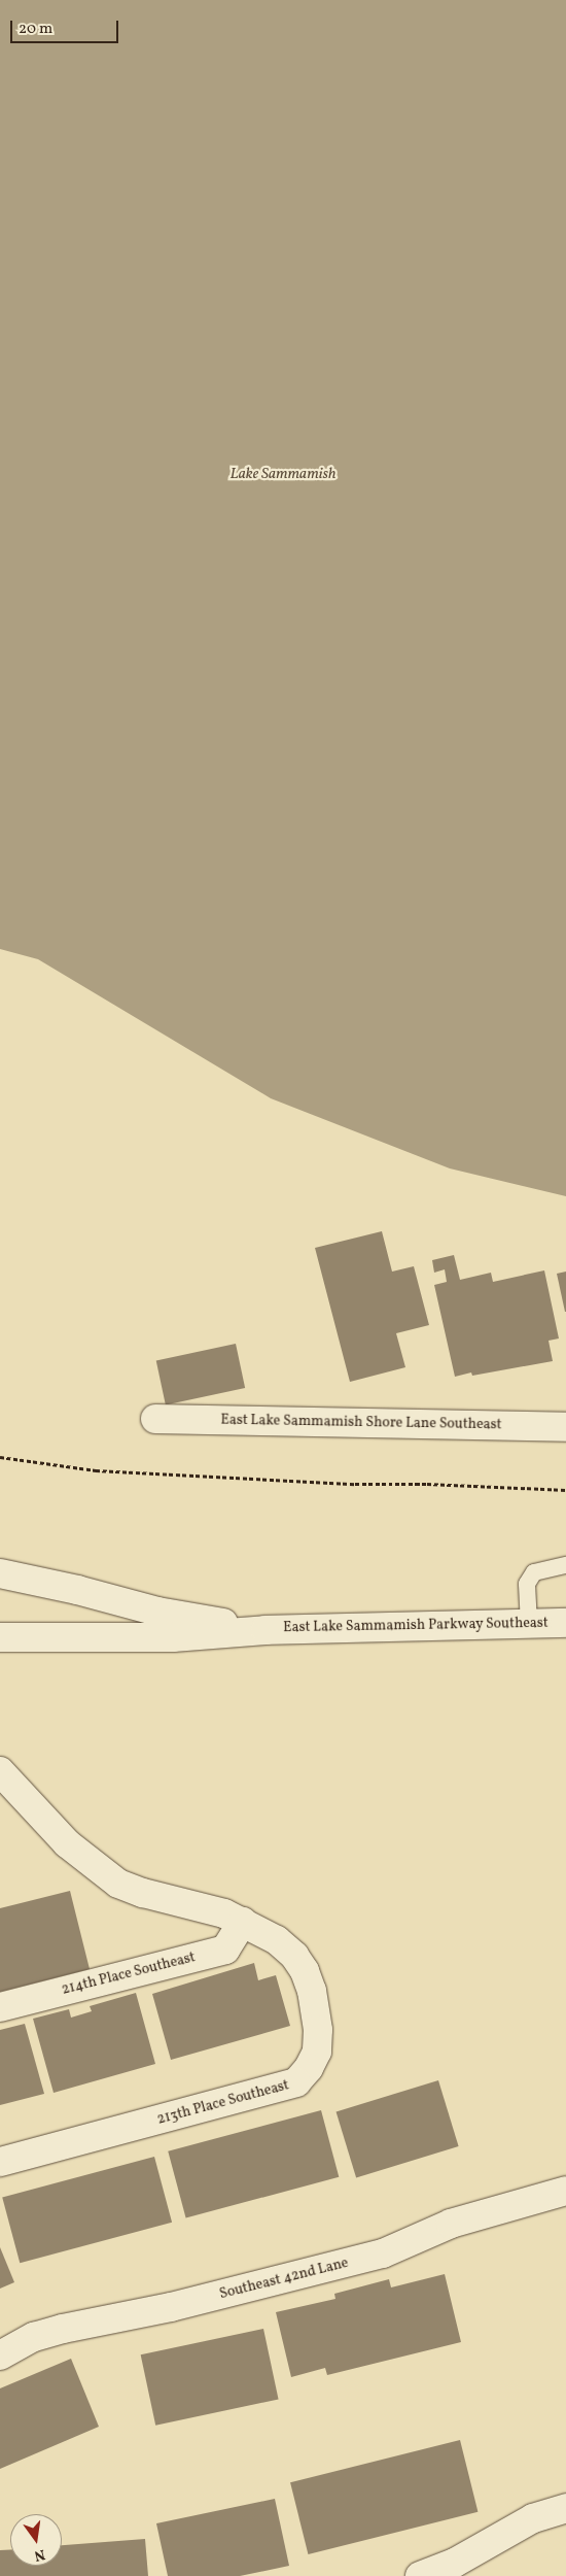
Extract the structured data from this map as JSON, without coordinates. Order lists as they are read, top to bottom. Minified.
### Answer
{"streets":{"street":["East Lake Sammamish Shore Lane Southeast","East Lake Sammamish Parkway Southeast","214th Place Southeast","213th Place Southeast","Southeast 42nd Lane"]},"crossings":[["214th Place Southeast","213th Place Southeast"]],"water":["Lake Sammamish"],"scale_bar":"20 m","north":"bottom"}
